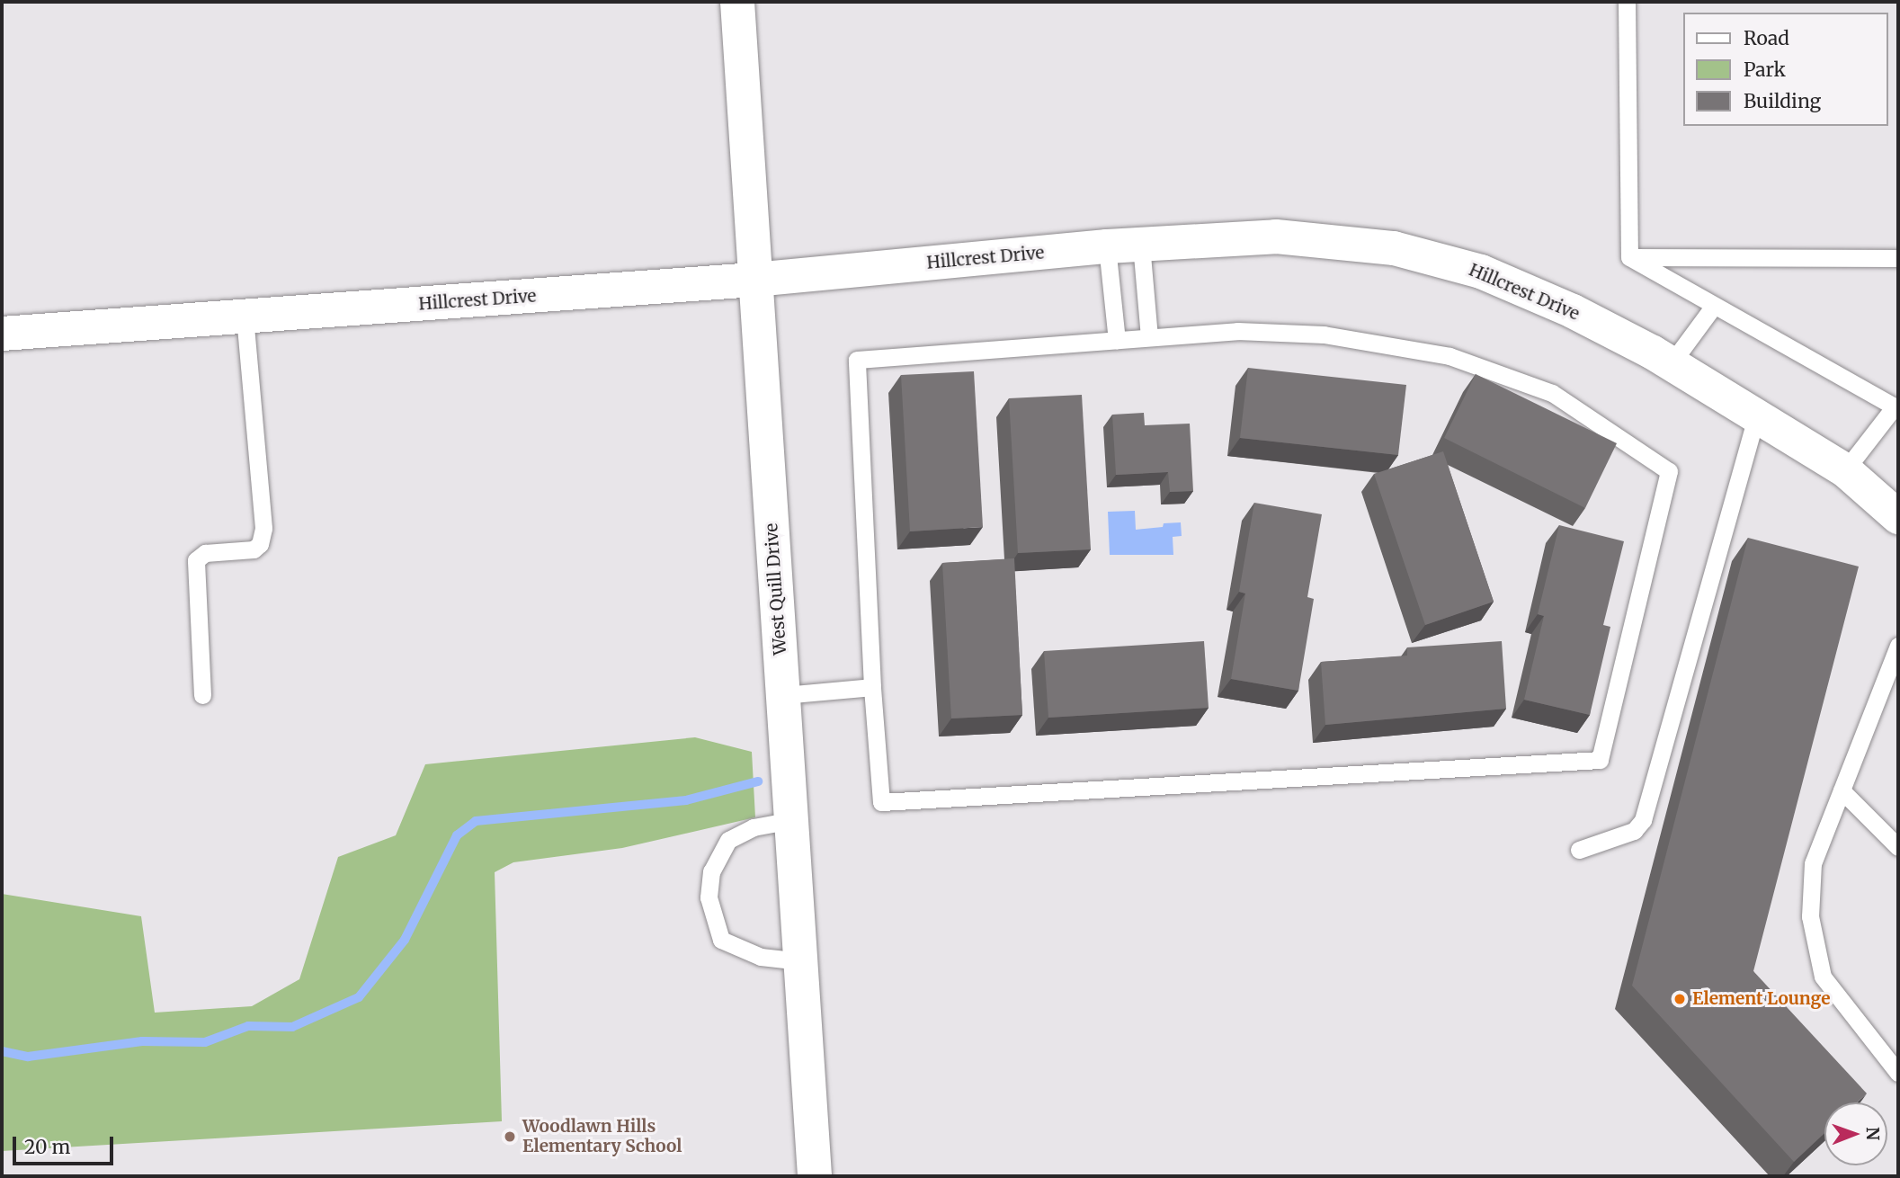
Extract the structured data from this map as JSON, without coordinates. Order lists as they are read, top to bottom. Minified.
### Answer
{"streets":{"main road":["Hillcrest Drive","West Quill Drive"]},"crossings":[["Hillcrest Drive","West Quill Drive"]],"places":["Element Lounge","Woodlawn Hills Elementary School"],"legend":["Road","Park","Building"],"scale_bar":"20 m","north":"right"}
